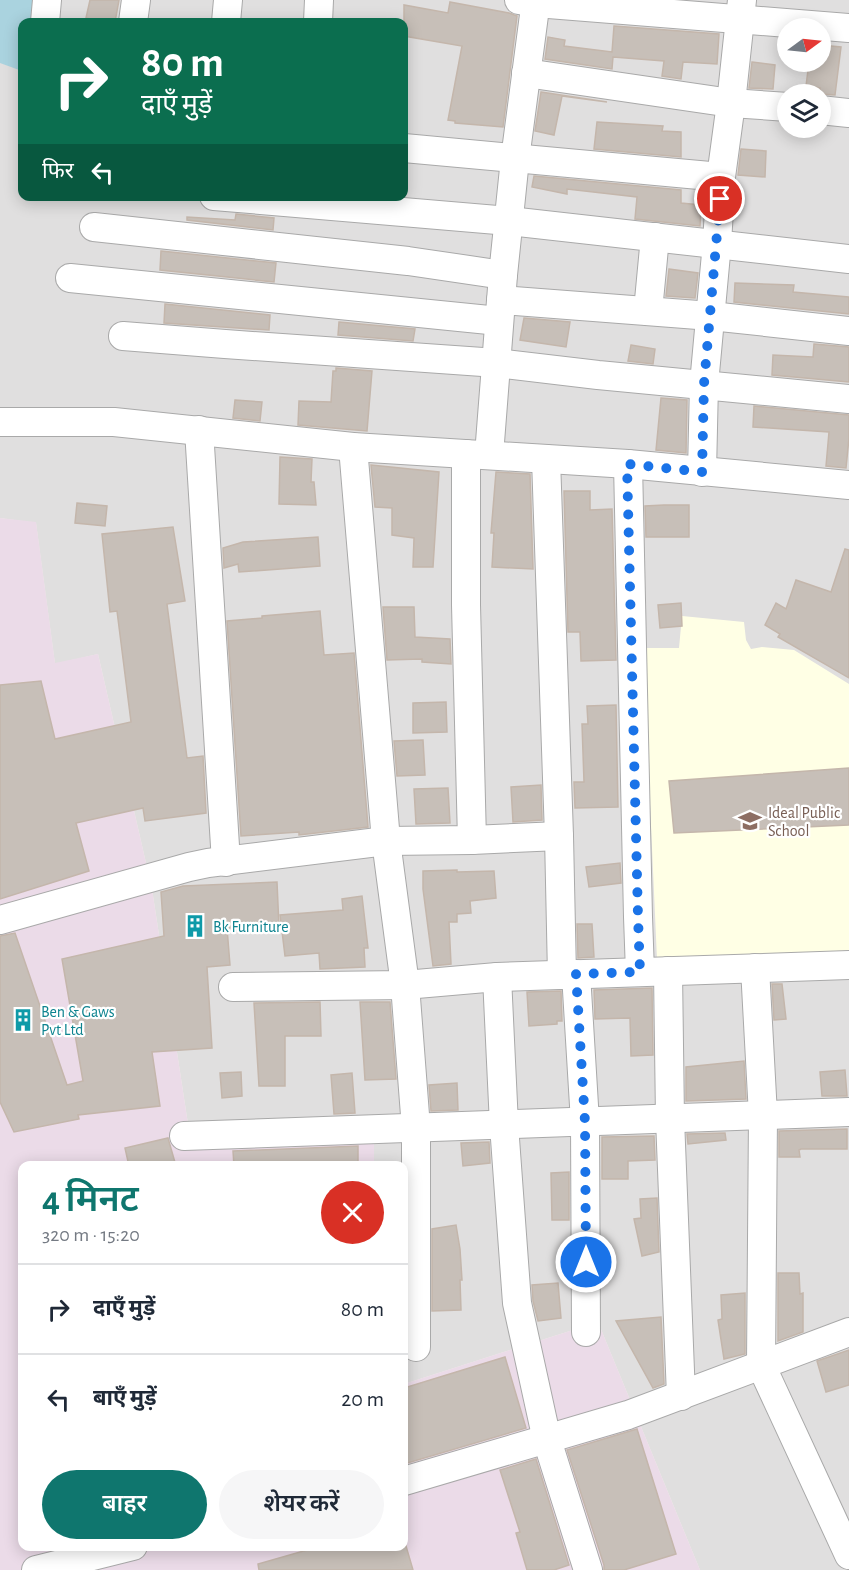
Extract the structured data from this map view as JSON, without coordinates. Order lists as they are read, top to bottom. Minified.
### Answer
{"places":{"school or university":["Ideal Public School"],"building":["Bk Furniture","Ben & Gaws Pvt Ltd"]},"north":"right","page":{"turn":["80 m","दाएँ मुड़ें"],"then":"फिर","heading":["4 मिनट","320 m · 15:20"],"list":[{"name":"दाएँ मुड़ें","value":"80 m"},{"name":"बाएँ मुड़ें","value":"20 m"}],"buttons":["बाहर","शेयर करें"]}}
